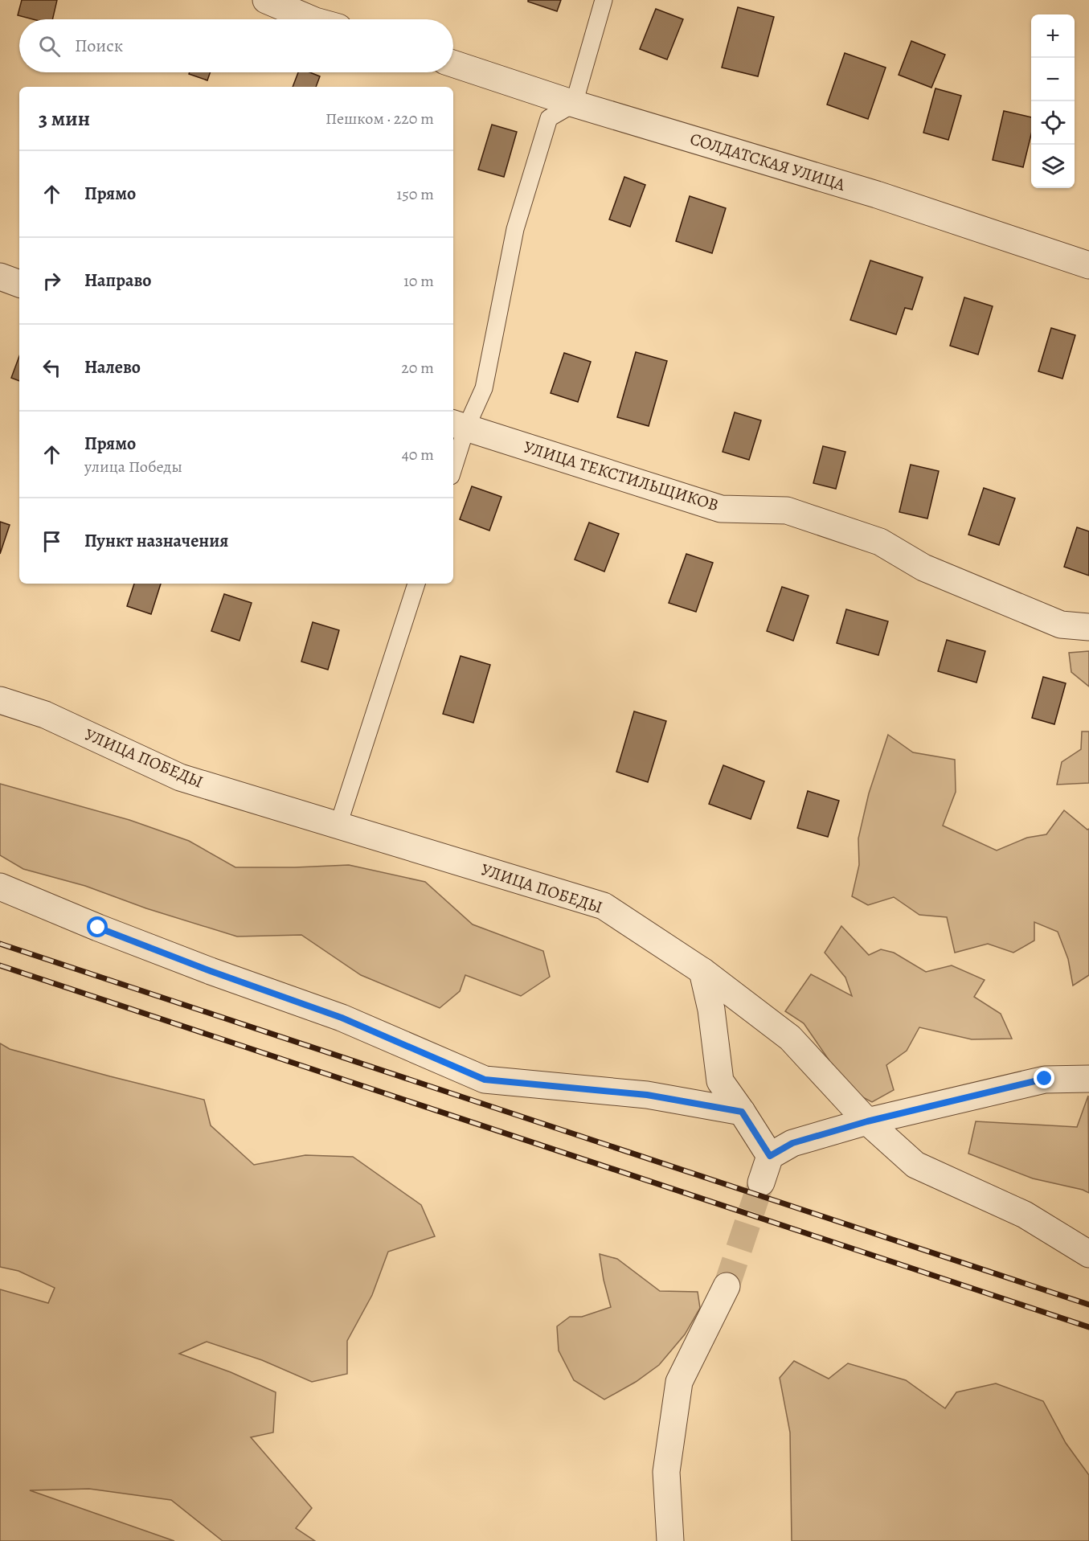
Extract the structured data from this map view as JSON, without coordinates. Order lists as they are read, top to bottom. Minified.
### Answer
{"streets":{"street":["СОЛДАТСКАЯ УЛИЦА","УЛИЦА ТЕКСТИЛЬЩИКОВ","УЛИЦА ПОБЕДЫ"]},"page":{"map_buttons":["+","−"],"search":"Поиск","heading":["3 мин","Пешком · 220 m"],"list":[["Прямо","150 m"],["Направо","10 m"],["Налево","20 m"],["Прямо","улица Победы","40 m"],"Пункт назначения"]}}
